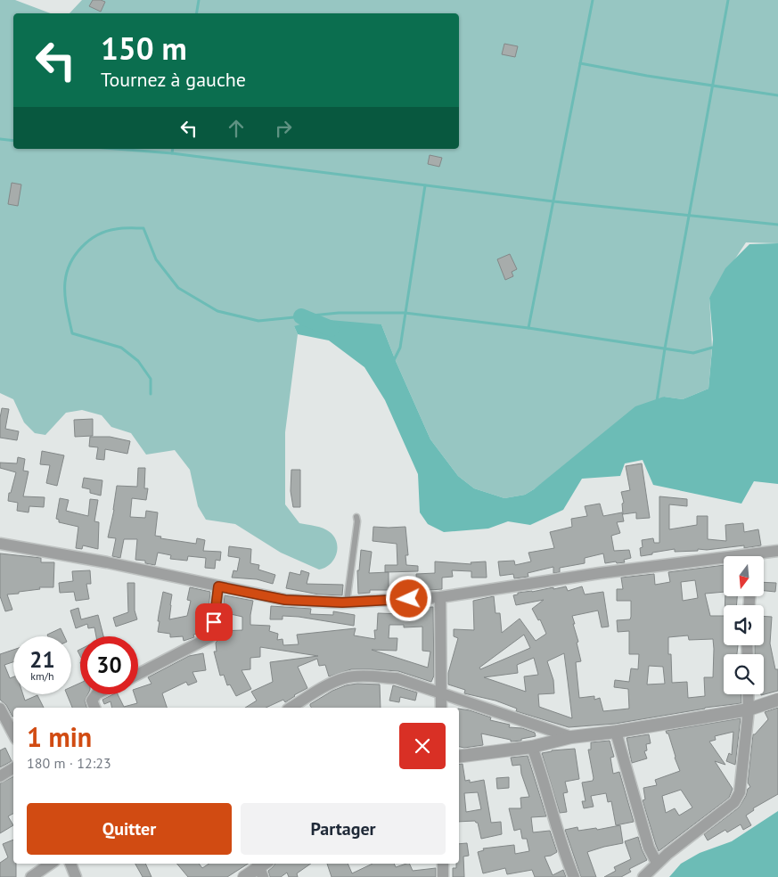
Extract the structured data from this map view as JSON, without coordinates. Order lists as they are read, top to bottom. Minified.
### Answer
{"north":"bottom","page":{"turn":["150 m","Tournez à gauche"],"speed":"21 km/h","limit":"30","heading":["1 min","180 m · 12:23"],"buttons":["Quitter","Partager"]}}
